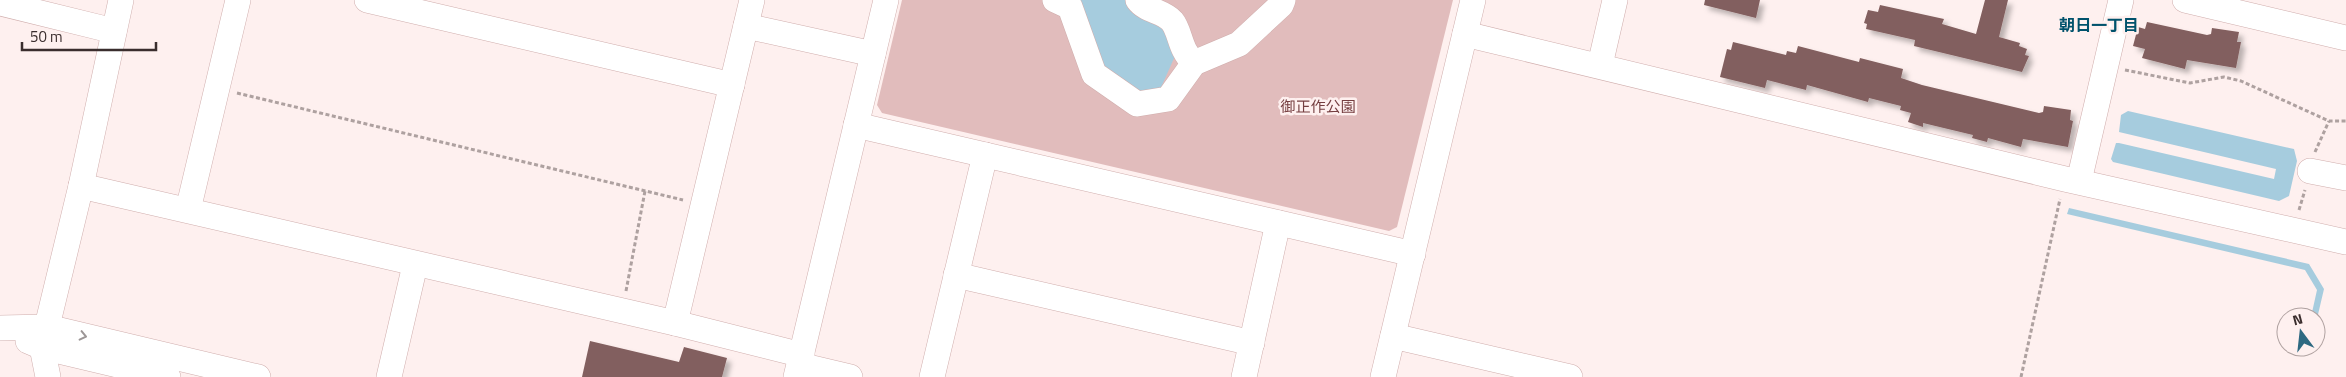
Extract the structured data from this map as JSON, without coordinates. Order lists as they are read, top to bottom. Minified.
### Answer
{"districts":["朝日一丁目"],"parks":["御正作公園"],"scale_bar":"50 m","north":"top"}
